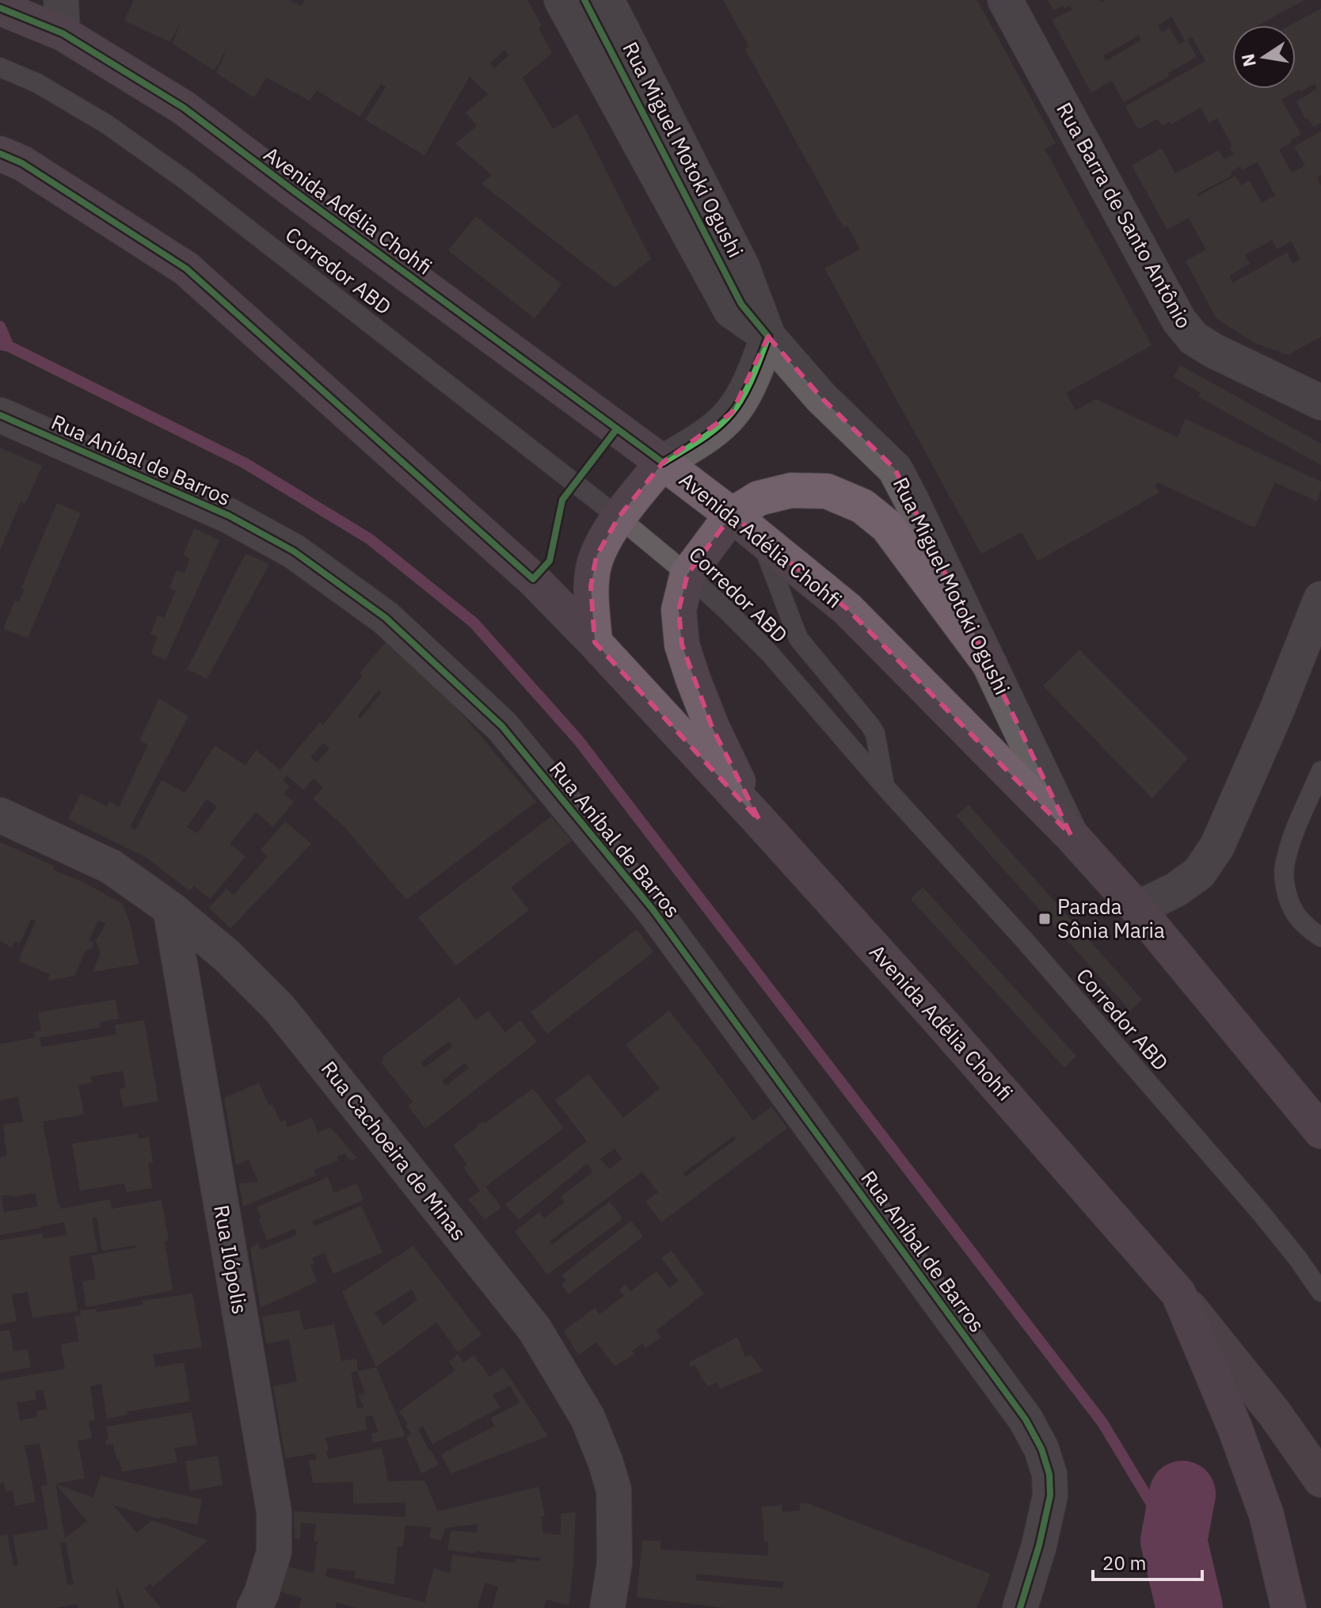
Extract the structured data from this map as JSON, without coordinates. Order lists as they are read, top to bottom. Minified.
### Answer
{"streets":{"highway":["Avenida Adélia Chohfi"],"street":["Rua Miguel Motoki Ogushi","Rua Barra de Santo Antônio","Rua Aníbal de Barros","Rua Cachoeira de Minas","Rua Ilópolis"],"lane":["Corredor ABD"]},"crossings":[["Rua Miguel Motoki Ogushi","Avenida Adélia Chohfi"],["Rua Cachoeira de Minas","Rua Ilópolis"]],"places":{"transit":["Parada Sônia Maria"]},"scale_bar":"20 m","north":"left"}
